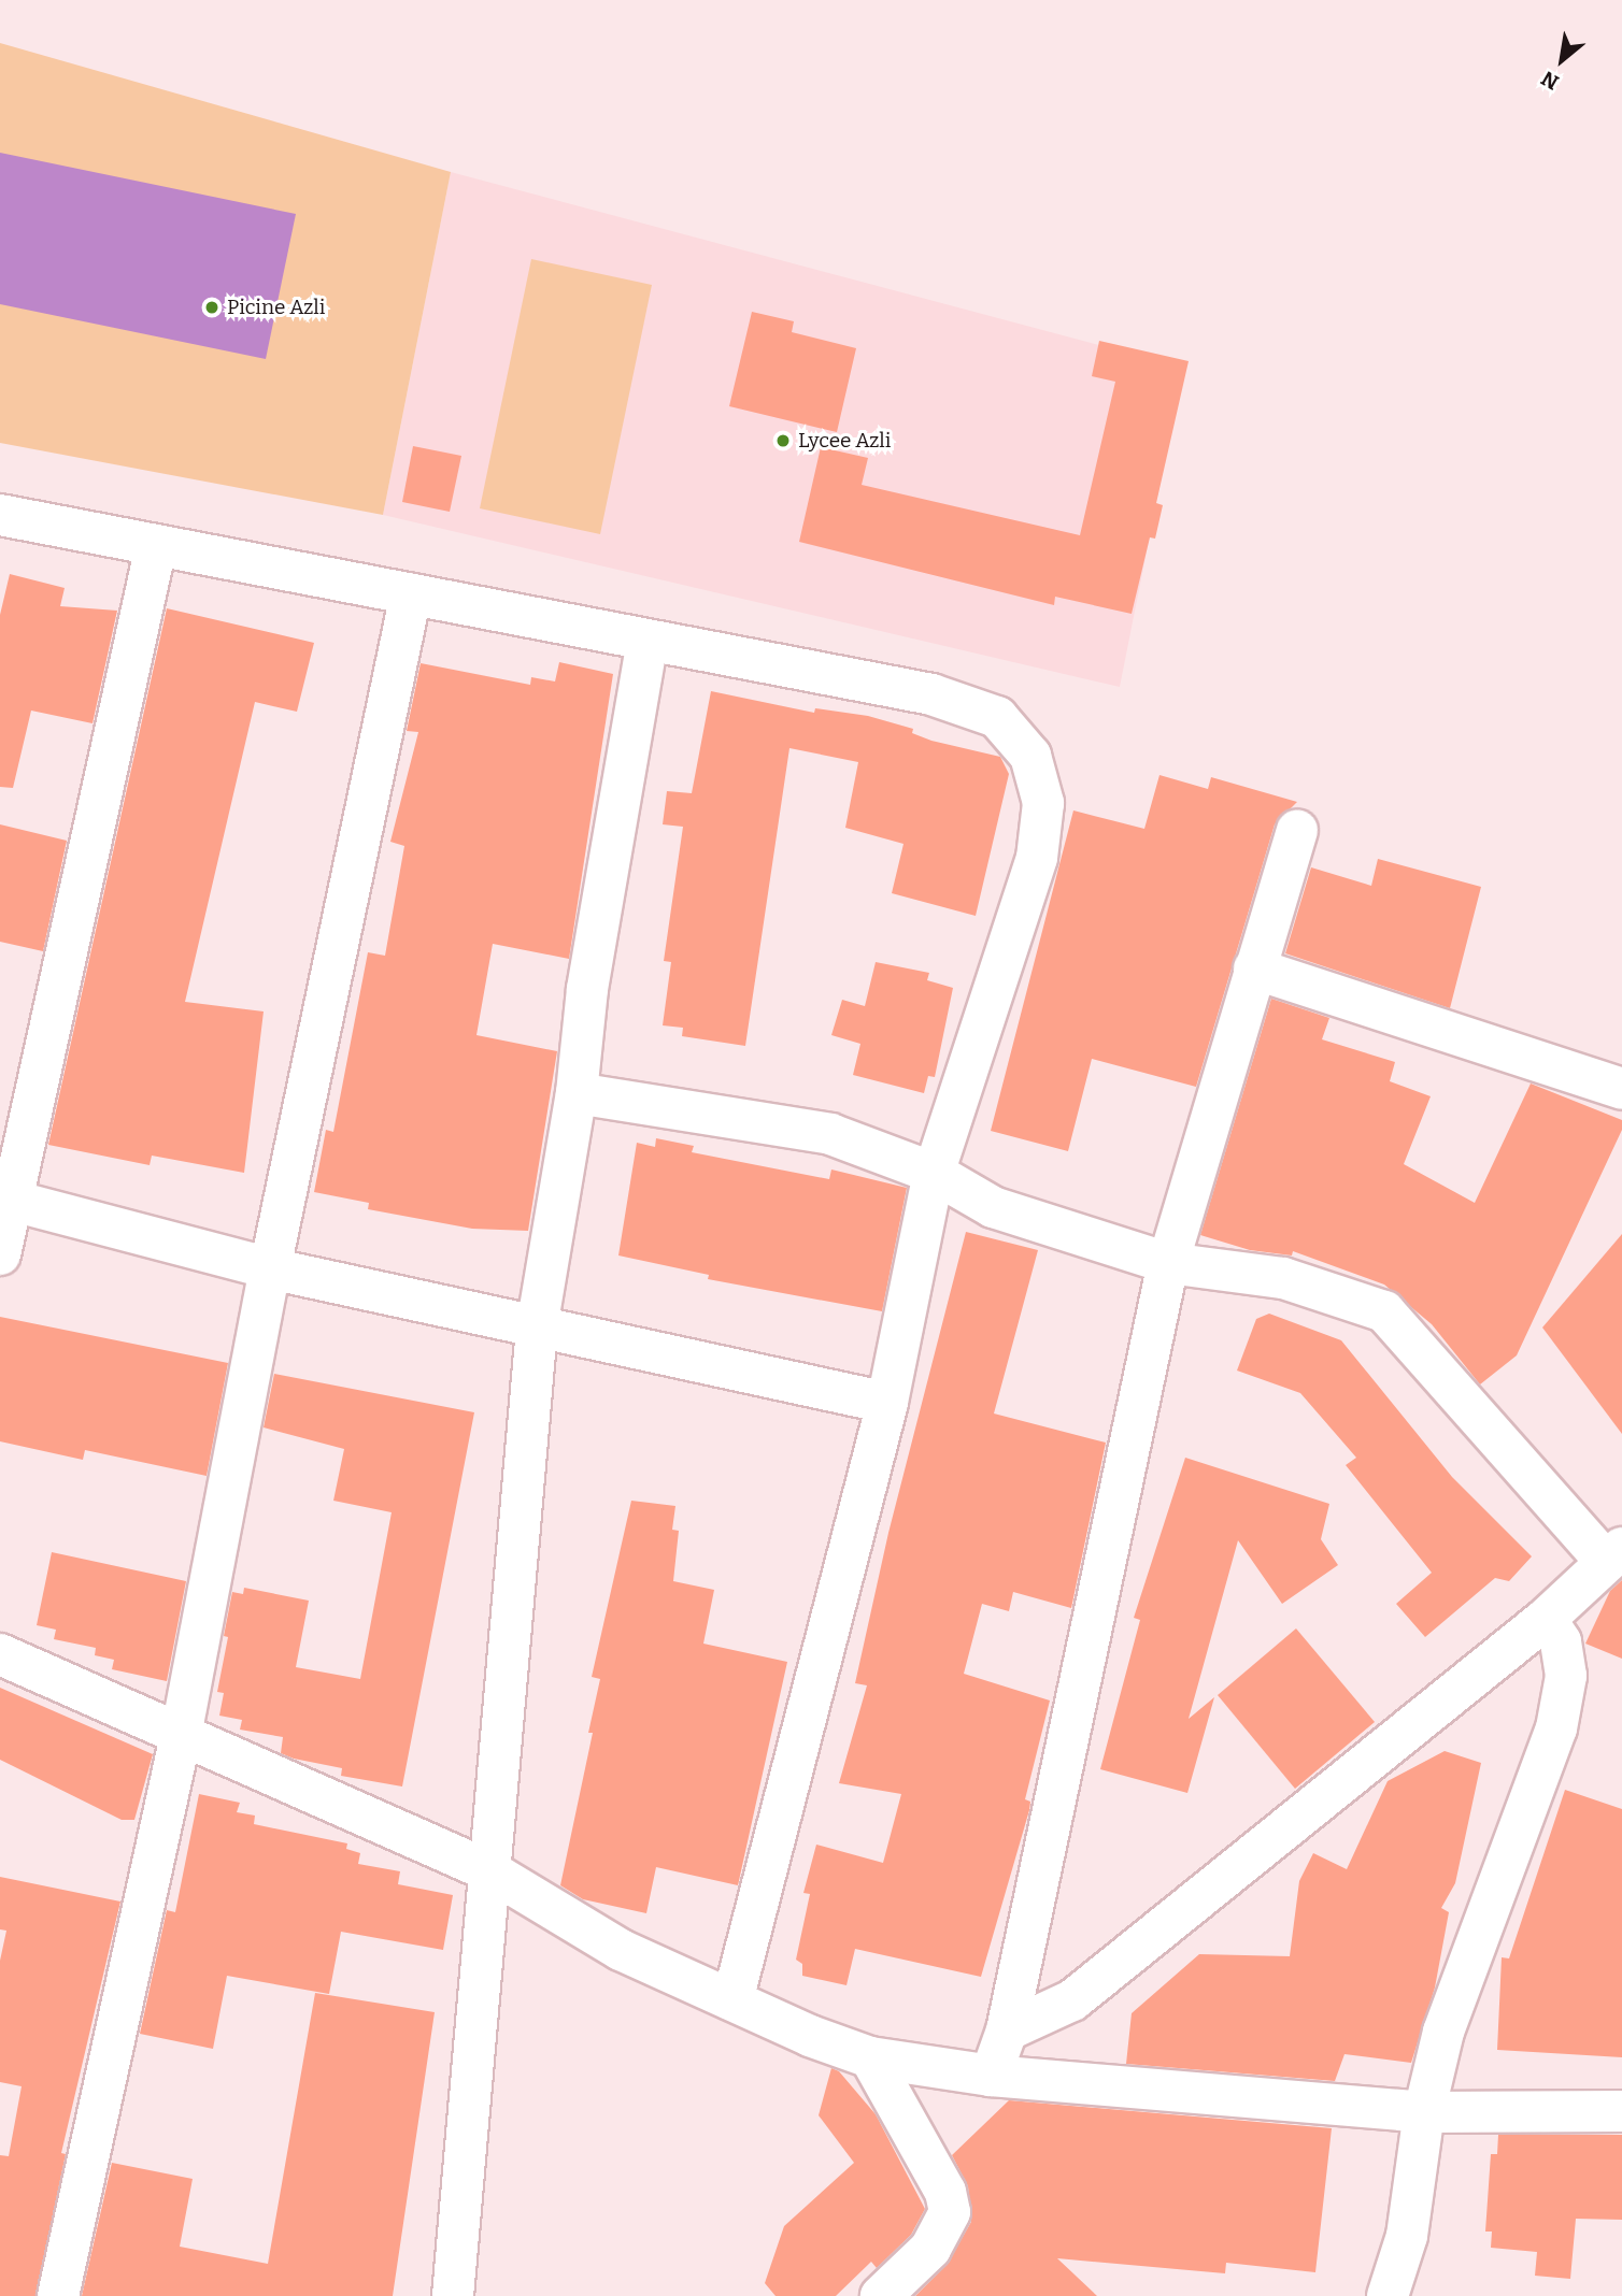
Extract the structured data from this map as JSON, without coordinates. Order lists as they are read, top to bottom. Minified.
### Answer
{"places":["Picine Azli","Lycee Azli"],"north":"bottom left"}
